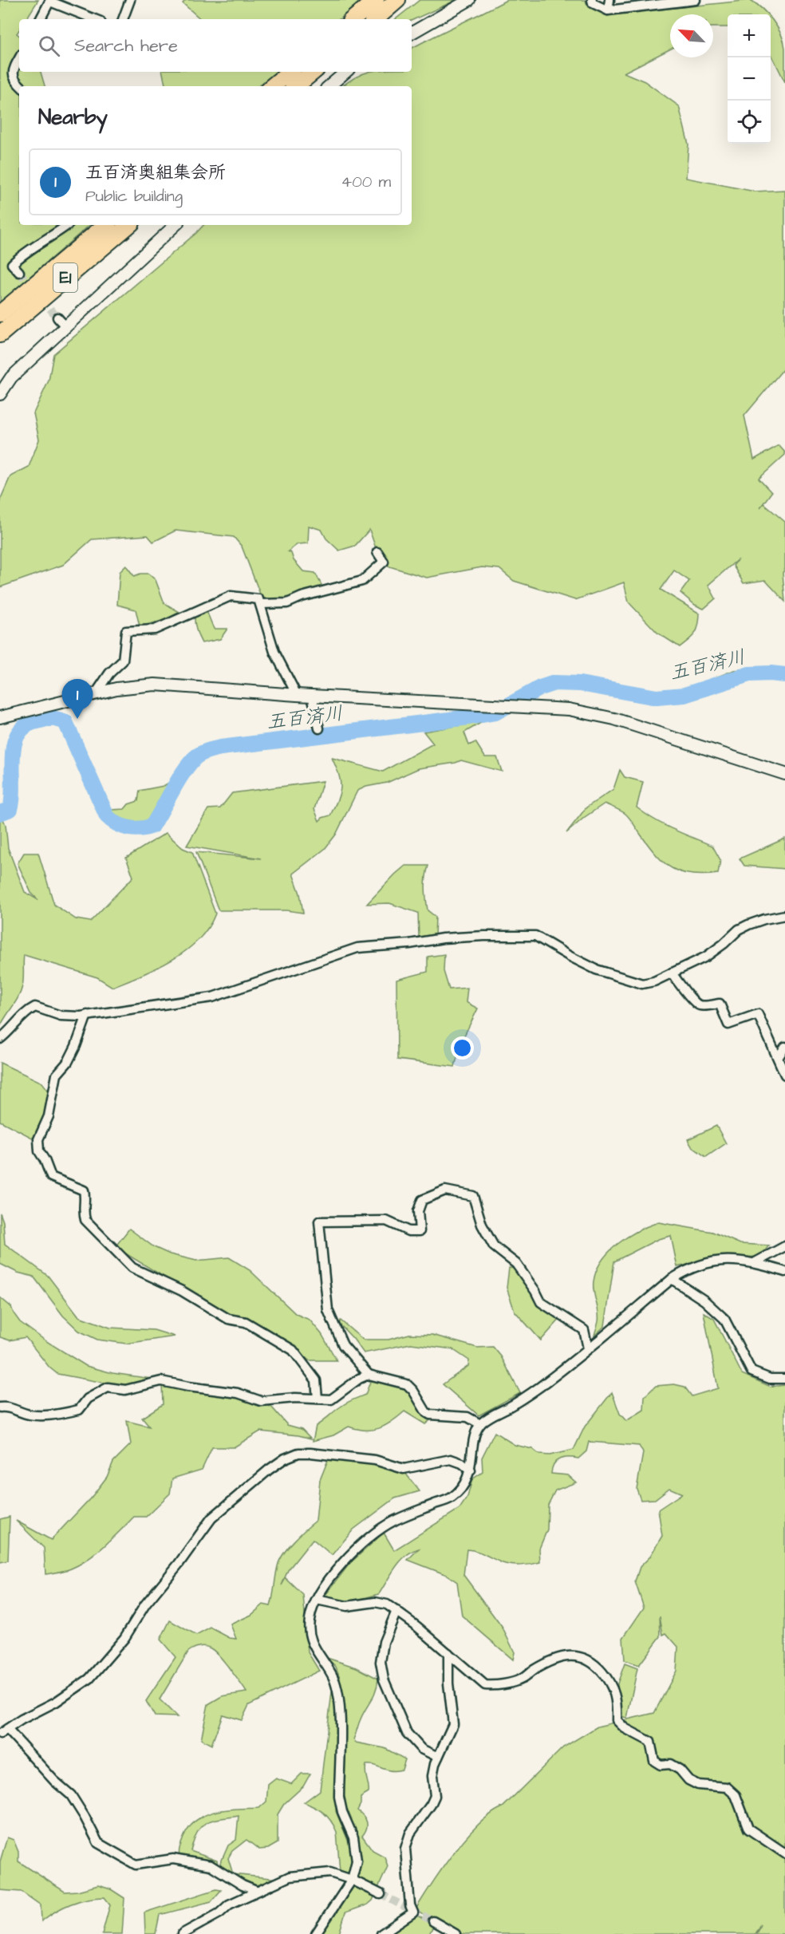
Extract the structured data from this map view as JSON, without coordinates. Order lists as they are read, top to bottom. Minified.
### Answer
{"streets":{"highway":["E1"]},"water":["五百済川"],"north":"top left","page":{"map_buttons":["+","−"],"search":"Search here","heading":"Nearby","list":[{"mark":"1","name":"五百済奥組集会所","note":"Public building","value":"400 m"}],"pins":"1"}}
